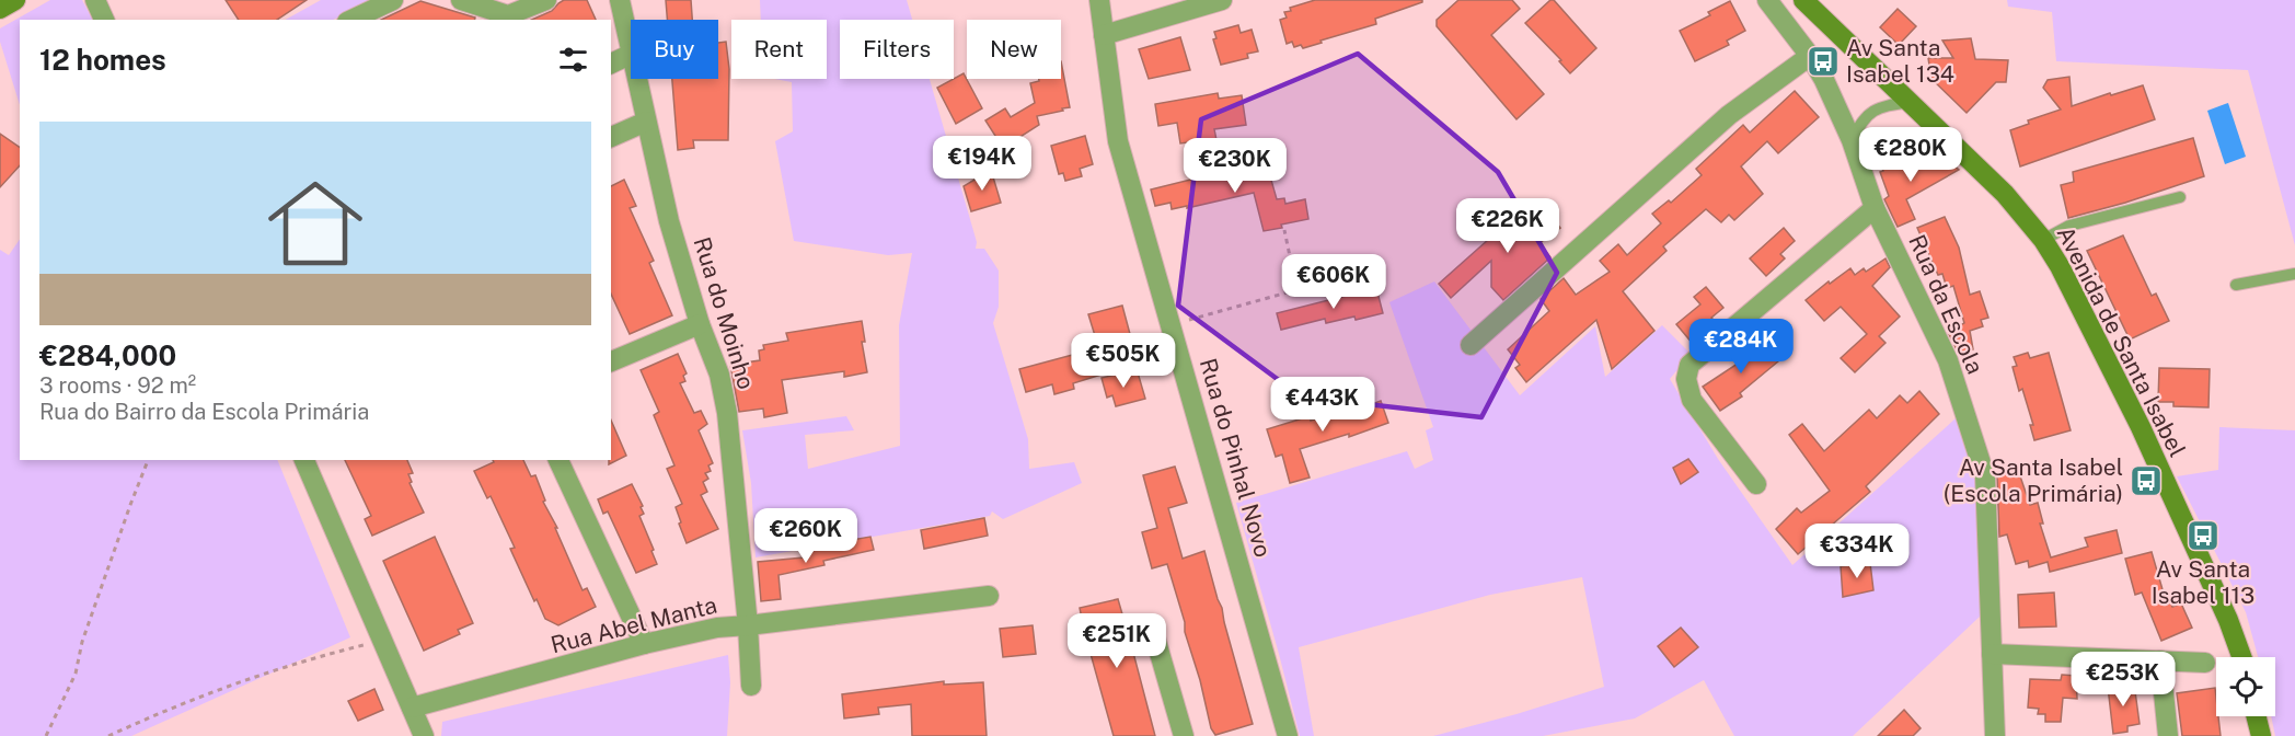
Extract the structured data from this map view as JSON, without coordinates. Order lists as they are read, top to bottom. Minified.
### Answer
{"streets":{"street":["Rua da Escola","Rua do Moinho","Avenida de Santa Isabel","Rua do Pinhal Novo","Rua Abel Manta"]},"crossings":[["Rua do Moinho","Rua Abel Manta"]],"places":{"bus stop":["Av Santa Isabel 134","Av Santa Isabel (Escola Primária)","Av Santa Isabel 113"]},"page":{"chip":["Buy","Rent","Filters","New"],"heading":"12 homes","list":[{"name":"€284,000","note":"3 rooms · 92 m² · Rua do Bairro da Escola Primária"}],"price":["€280K","€194K","€230K","€226K","€606K","€284K","€505K","€443K","€260K","€334K","€251K","€253K"]}}
